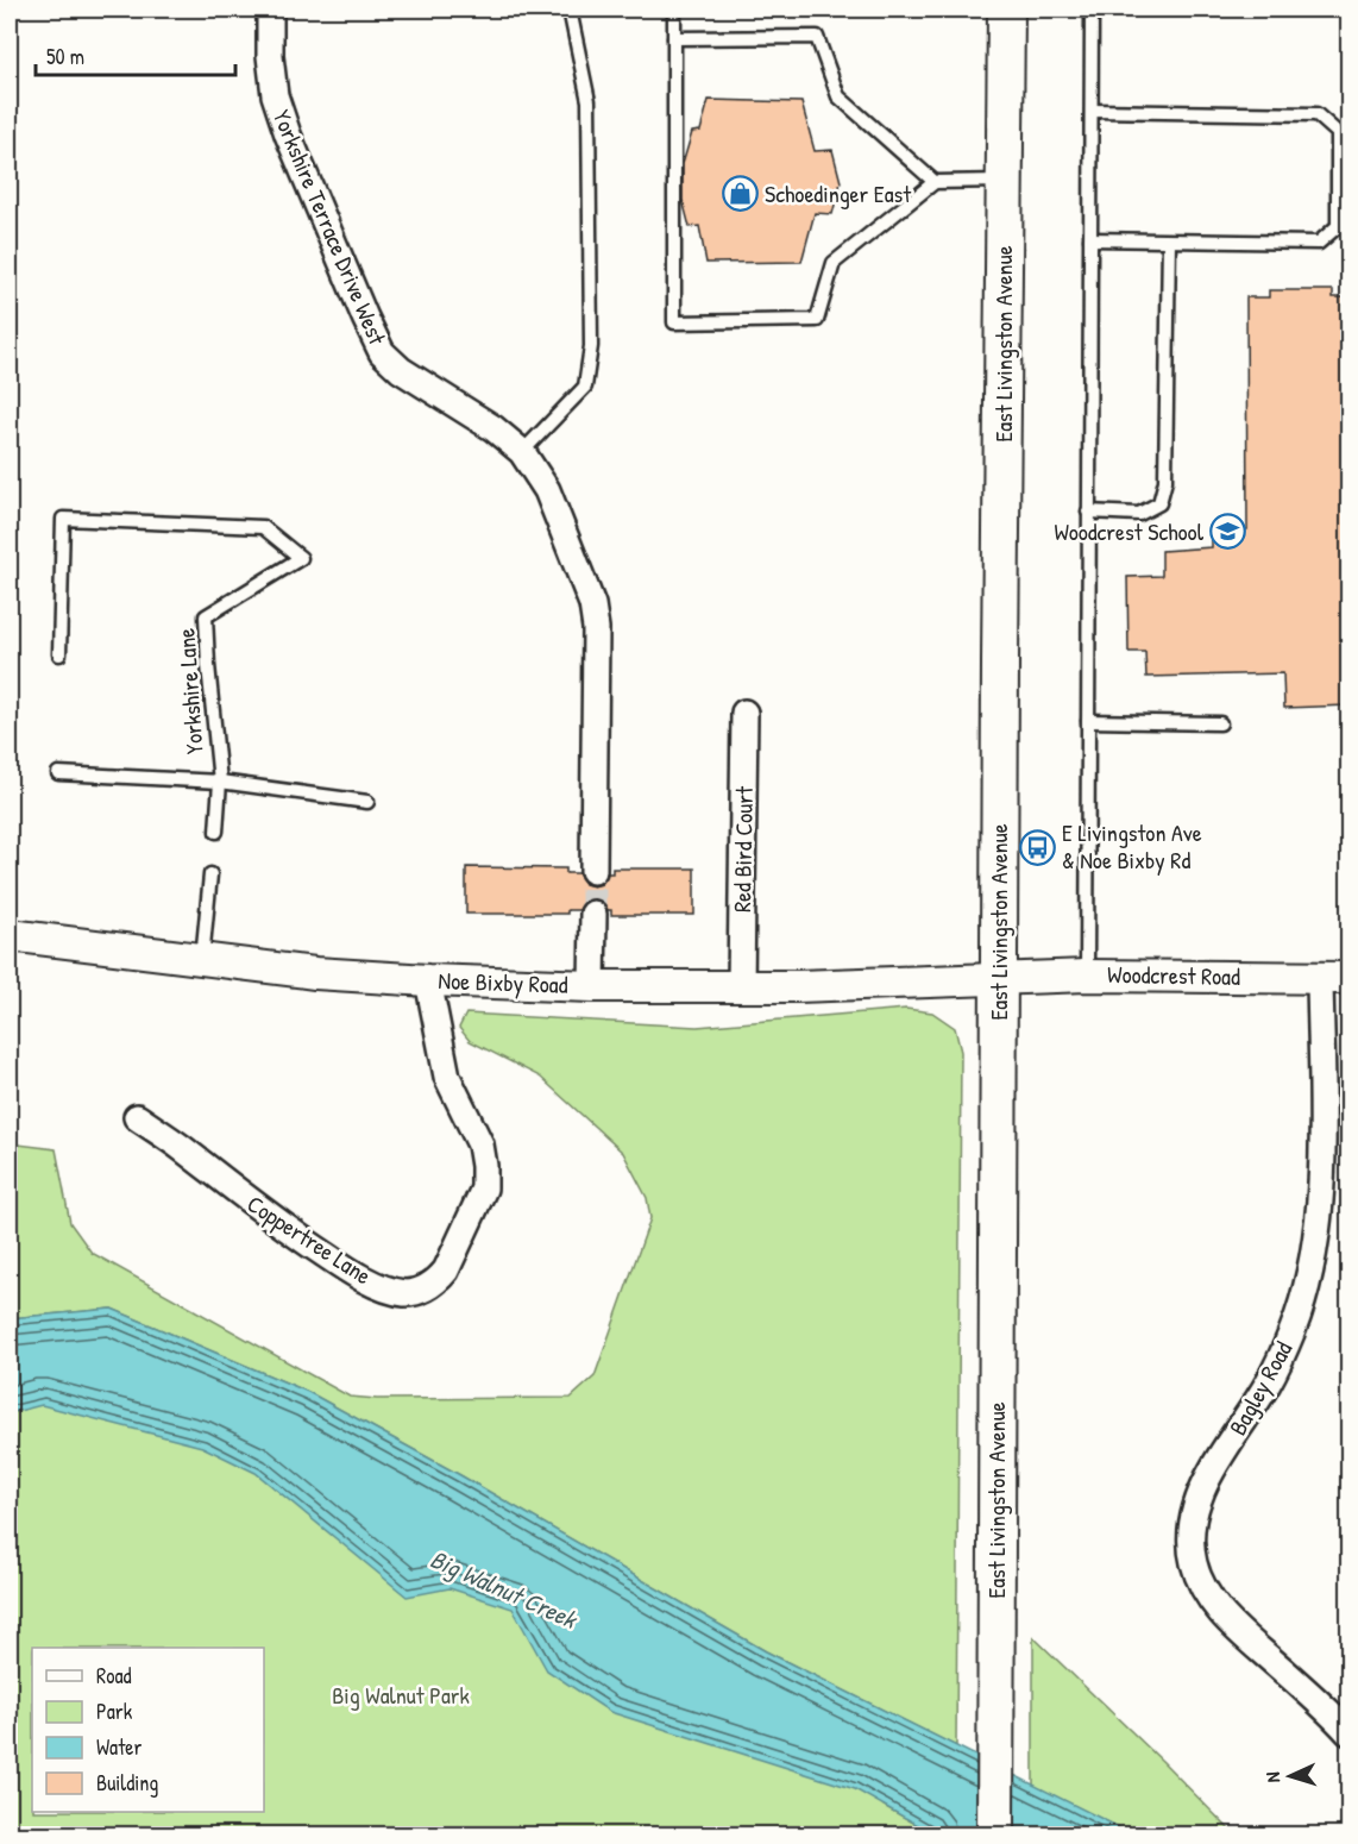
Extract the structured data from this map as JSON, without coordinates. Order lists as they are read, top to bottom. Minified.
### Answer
{"streets":{"main road":["East Livingston Avenue"],"street":["Yorkshire Terrace Drive West","Red Bird Court","Woodcrest Road","Noe Bixby Road","Coppertree Lane","Bagley Road"],"lane":["Yorkshire Lane"]},"crossings":[["East Livingston Avenue","Woodcrest Road"],["East Livingston Avenue","Noe Bixby Road"],["Red Bird Court","Noe Bixby Road"],["Woodcrest Road","Noe Bixby Road"],["Woodcrest Road","Bagley Road"],["Noe Bixby Road","Coppertree Lane"]],"water":["Big Walnut Creek"],"parks":["Big Walnut Park"],"places":{"shop":["Schoedinger East"],"school or university":["Woodcrest School"],"bus stop":["E Livingston Ave & Noe Bixby Rd"]},"legend":["Road","Park","Water","Building"],"scale_bar":"50 m","north":"left"}
